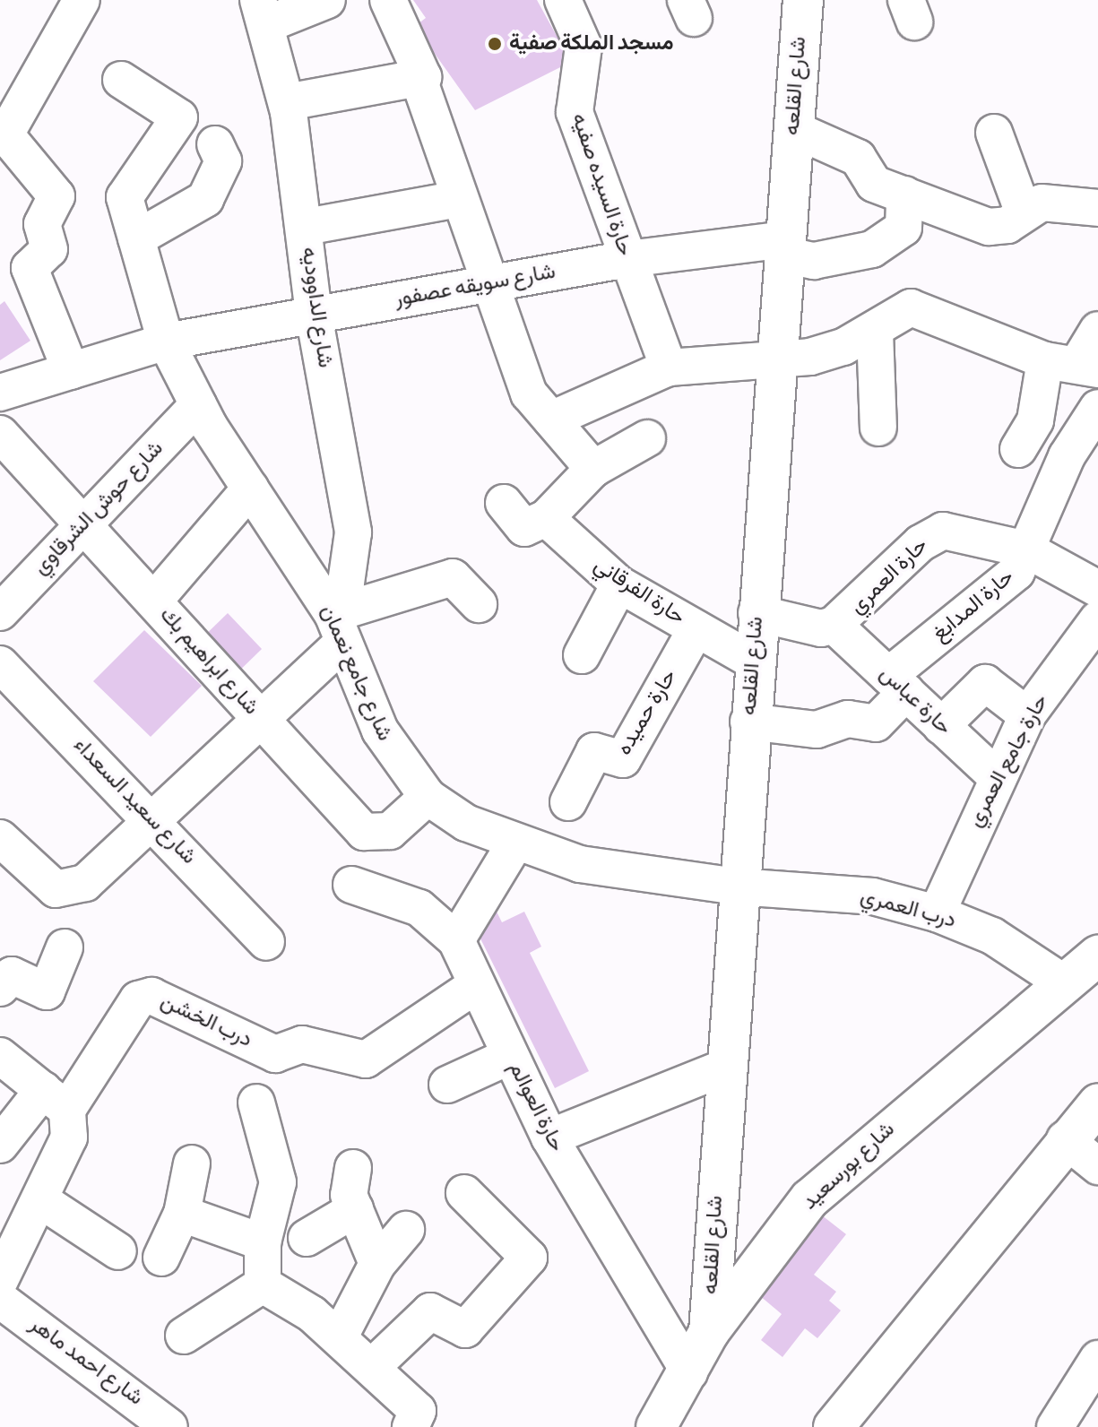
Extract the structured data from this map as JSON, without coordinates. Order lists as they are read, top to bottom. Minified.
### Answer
{"streets":{"main road":["شارع القلعه","شارع بورسعيد"],"street":["حارة السيده صفيه","شارع سويقه عصفور","شارع الداووديه","شارع حوش الشرقاوي","حارة العمري","حارة الفرقاني","حارة المدابغ","شارع ابراهيم بك","شارع جامع نعمان","حارة عباس","حارة حميده","حارة جامع العمري","شارع سعيد السعداء","درب العمري","درب الخشن","حارة العوالم","شارع احمد ماهر"]},"crossings":[["شارع القلعه","شارع سويقه عصفور"],["شارع القلعه","حارة العمري"],["شارع القلعه","حارة الفرقاني"],["شارع القلعه","حارة المدابغ"],["شارع القلعه","شارع جامع نعمان"],["شارع القلعه","درب العمري"],["شارع القلعه","شارع بورسعيد"],["حارة السيده صفيه","شارع سويقه عصفور"],["شارع سويقه عصفور","شارع الداووديه"],["شارع سويقه عصفور","شارع جامع نعمان"],["شارع الداووديه","شارع جامع نعمان"],["شارع حوش الشرقاوي","شارع ابراهيم بك"],["شارع حوش الشرقاوي","شارع جامع نعمان"],["حارة العمري","حارة المدابغ"],["حارة العمري","حارة عباس"],["حارة الفرقاني","حارة حميده"],["حارة المدابغ","حارة عباس"],["شارع ابراهيم بك","شارع جامع نعمان"],["شارع جامع نعمان","درب العمري"],["حارة عباس","حارة جامع العمري"],["حارة جامع العمري","درب العمري"],["درب العمري","شارع بورسعيد"],["درب الخشن","حارة العوالم"],["حارة العوالم","شارع بورسعيد"]],"places":["مسجد الملكة صفية"]}
